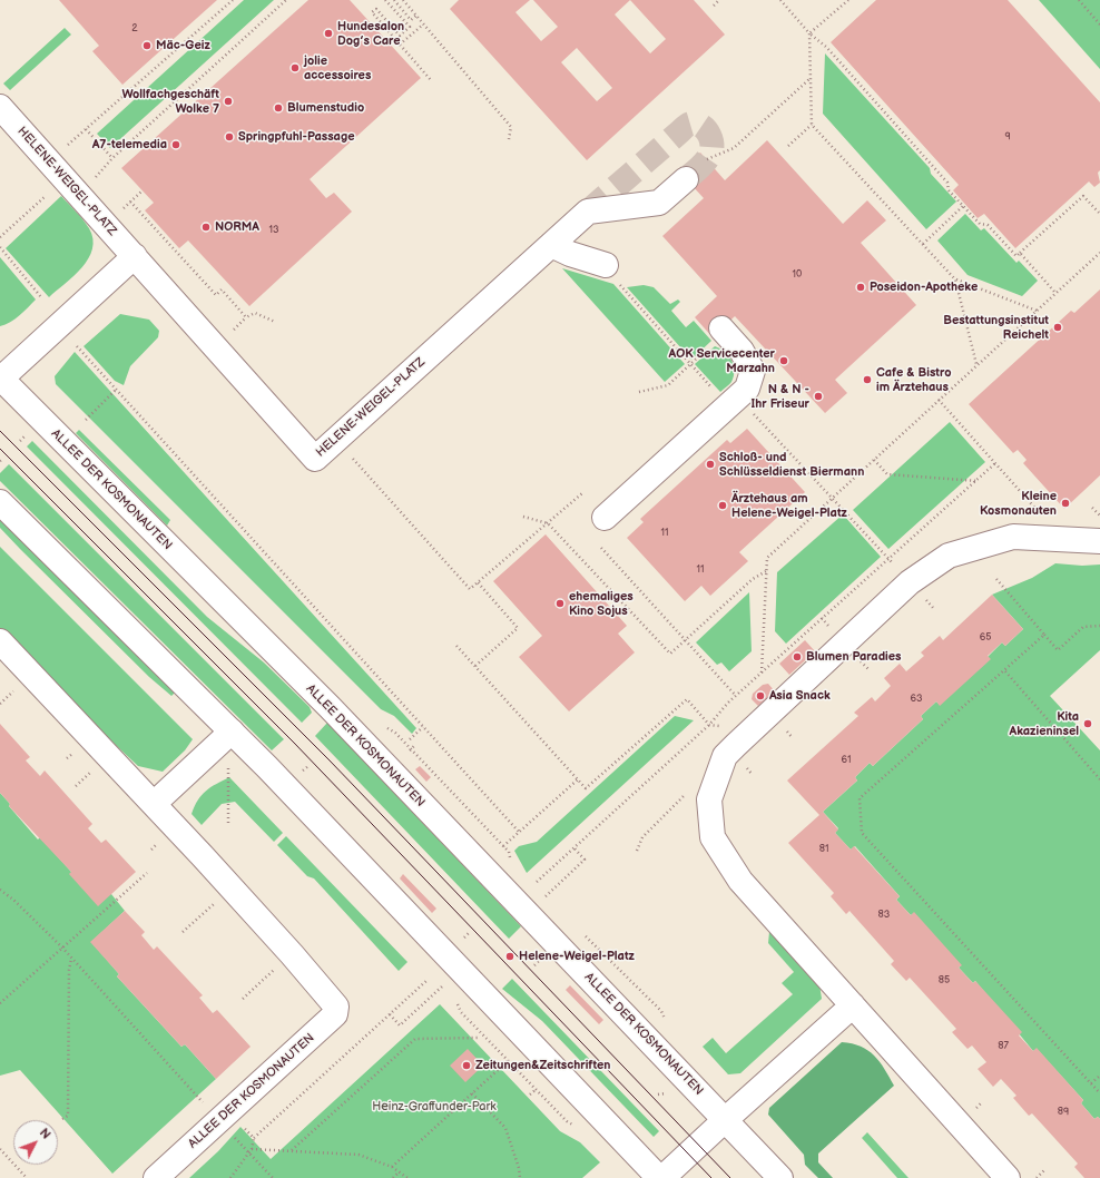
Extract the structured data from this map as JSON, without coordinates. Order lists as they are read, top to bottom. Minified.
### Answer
{"streets":{"street":["HELENE-WEIGEL-PLATZ","ALLEE DER KOSMONAUTEN"]},"parks":["Heinz-Graffunder-Park"],"places":["Hundesalon Dog’s Care","Mäc-Geiz","jolie accessoires","Wollfachgeschäft Wolke 7","Blumenstudio","Springpfuhl-Passage","A7-telemedia","NORMA","Poseidon-Apotheke","Bestattungsinstitut Reichelt","AOK Servicecenter Marzahn","Cafe & Bistro im Ärztehaus","N & N - Ihr Friseur","Schloß- und Schlüsseldienst Biermann","Kleine Kosmonauten","Ärztehaus am Helene-Weigel-Platz","ehemaliges Kino Sojus","Blumen Paradies","Asia Snack","Kita Akazieninsel","Helene-Weigel-Platz","Zeitungen&Zeitschriften"],"house_numbers":["2","9","13","10","11","11","65","63","61","81","83","85","87","89"],"north":"top right"}
